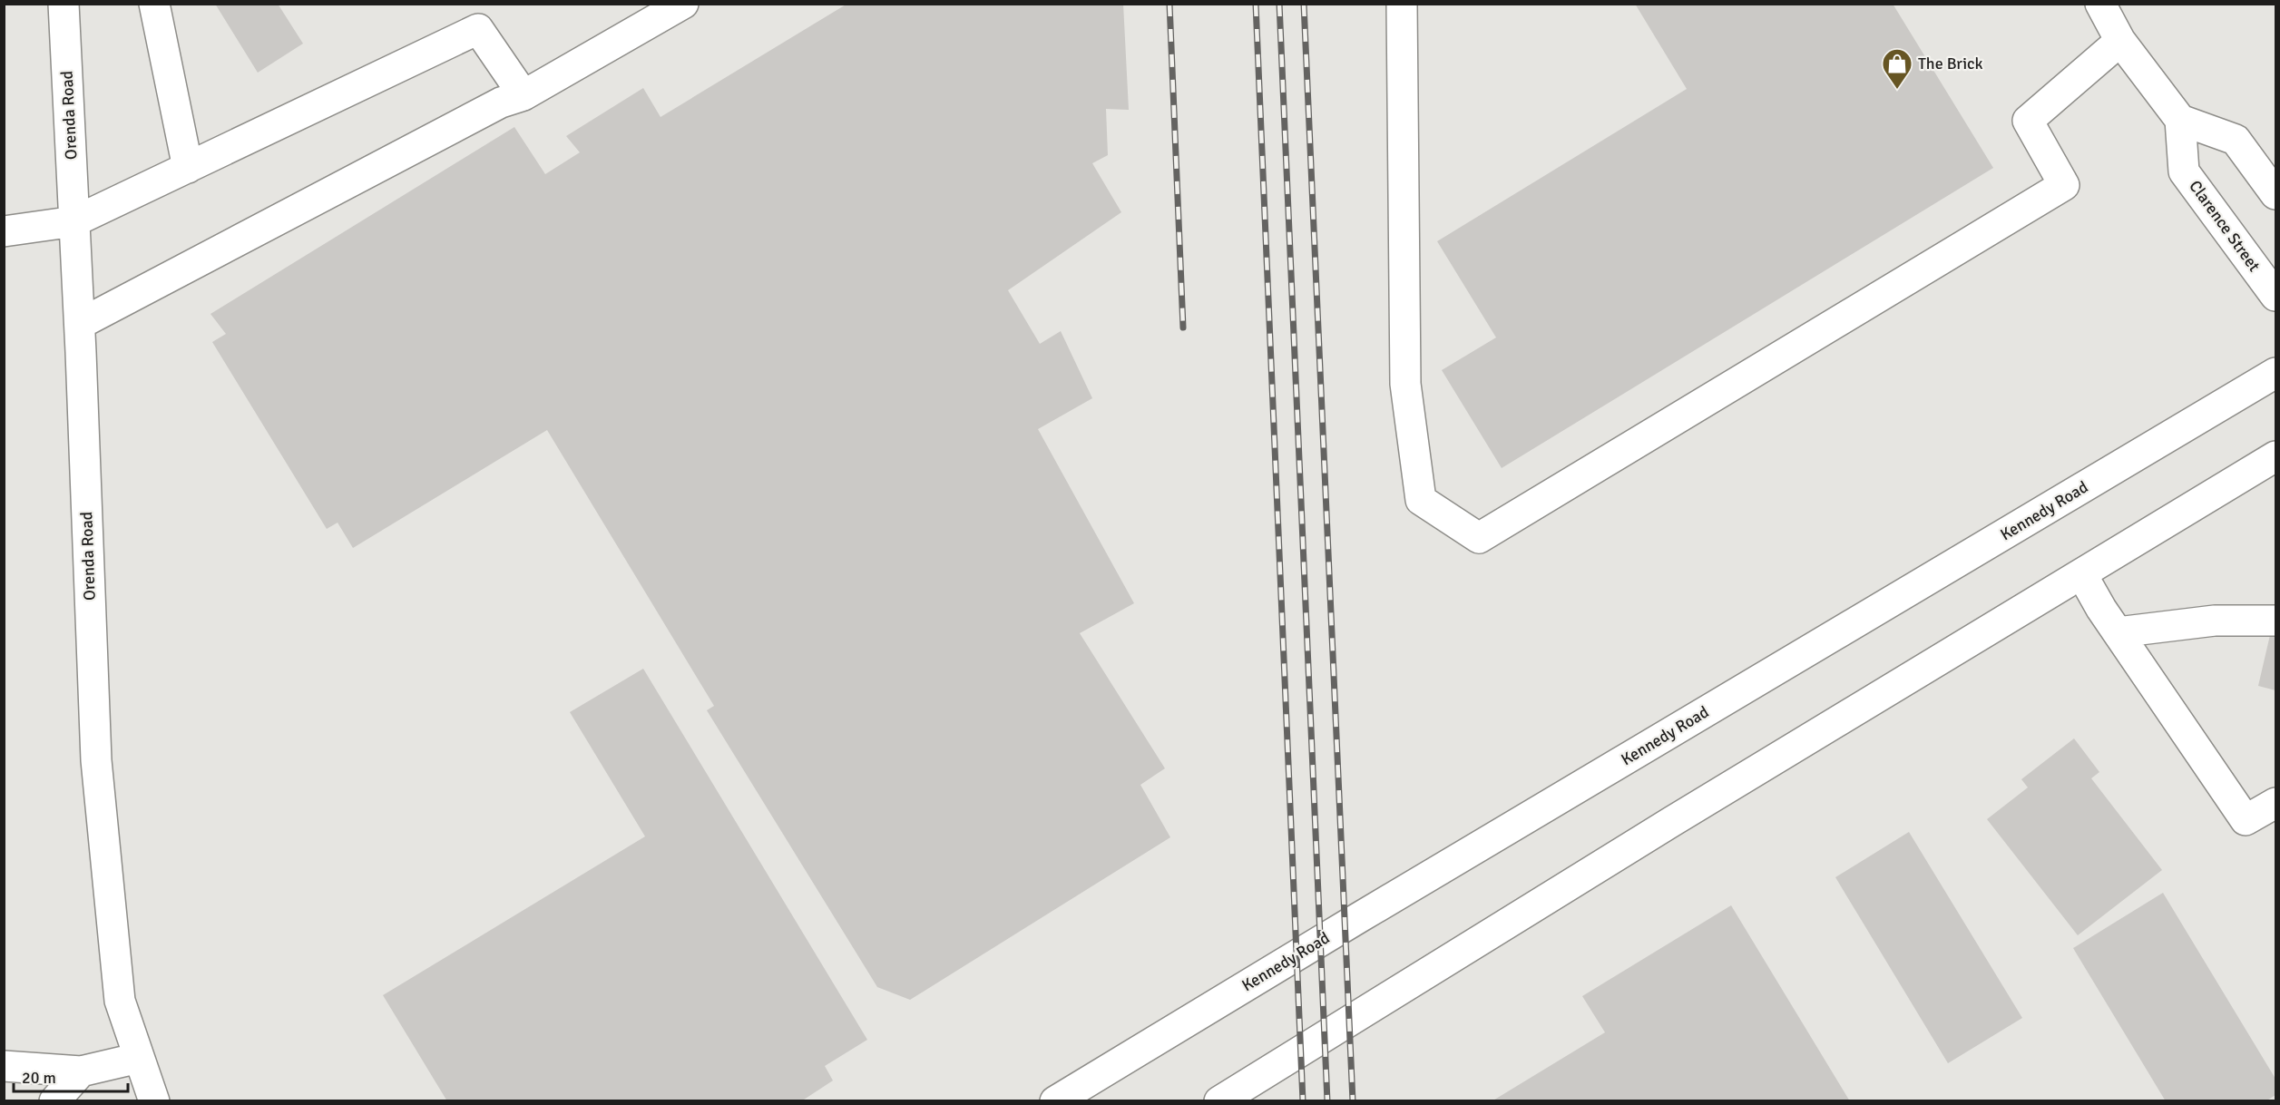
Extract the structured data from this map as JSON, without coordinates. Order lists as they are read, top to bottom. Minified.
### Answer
{"streets":{"main road":["Orenda Road","Clarence Street","Kennedy Road"]},"places":{"shop":["The Brick"]},"scale_bar":"20 m"}
